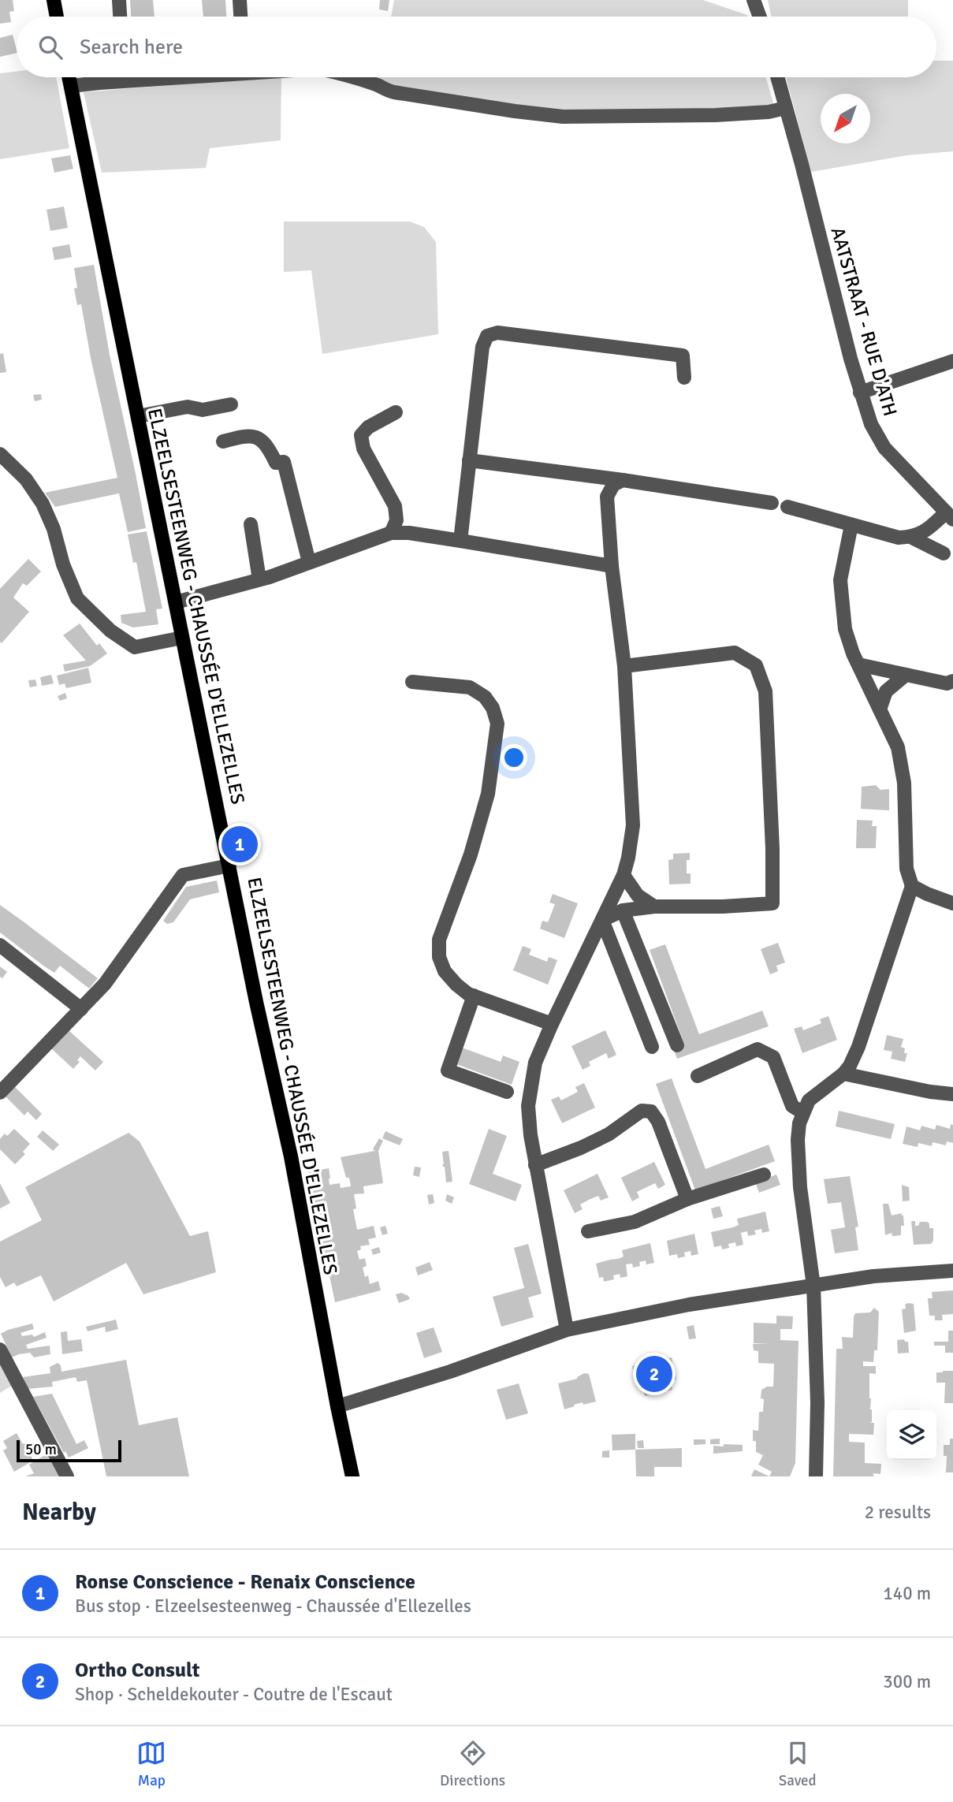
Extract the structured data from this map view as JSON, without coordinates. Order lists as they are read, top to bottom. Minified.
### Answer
{"streets":{"main road":["ELZEELSESTEENWEG - CHAUSSÉE D'ELLEZELLES"],"street":["AATSTRAAT - RUE D'ATH"]},"scale_bar":"50 m","north":"bottom left","page":{"search":"Search here","pins":["1","2"],"scale":"50 m","heading":["Nearby","2 results"],"list":[{"mark":"1","name":"Ronse Conscience - Renaix Conscience","note":"Bus stop · Elzeelsesteenweg - Chaussée d'Ellezelles","value":"140 m"},{"mark":"2","name":"Ortho Consult","note":"Shop · Scheldekouter - Coutre de l'Escaut","value":"300 m"}],"nav":["Map","Directions","Saved"]}}
